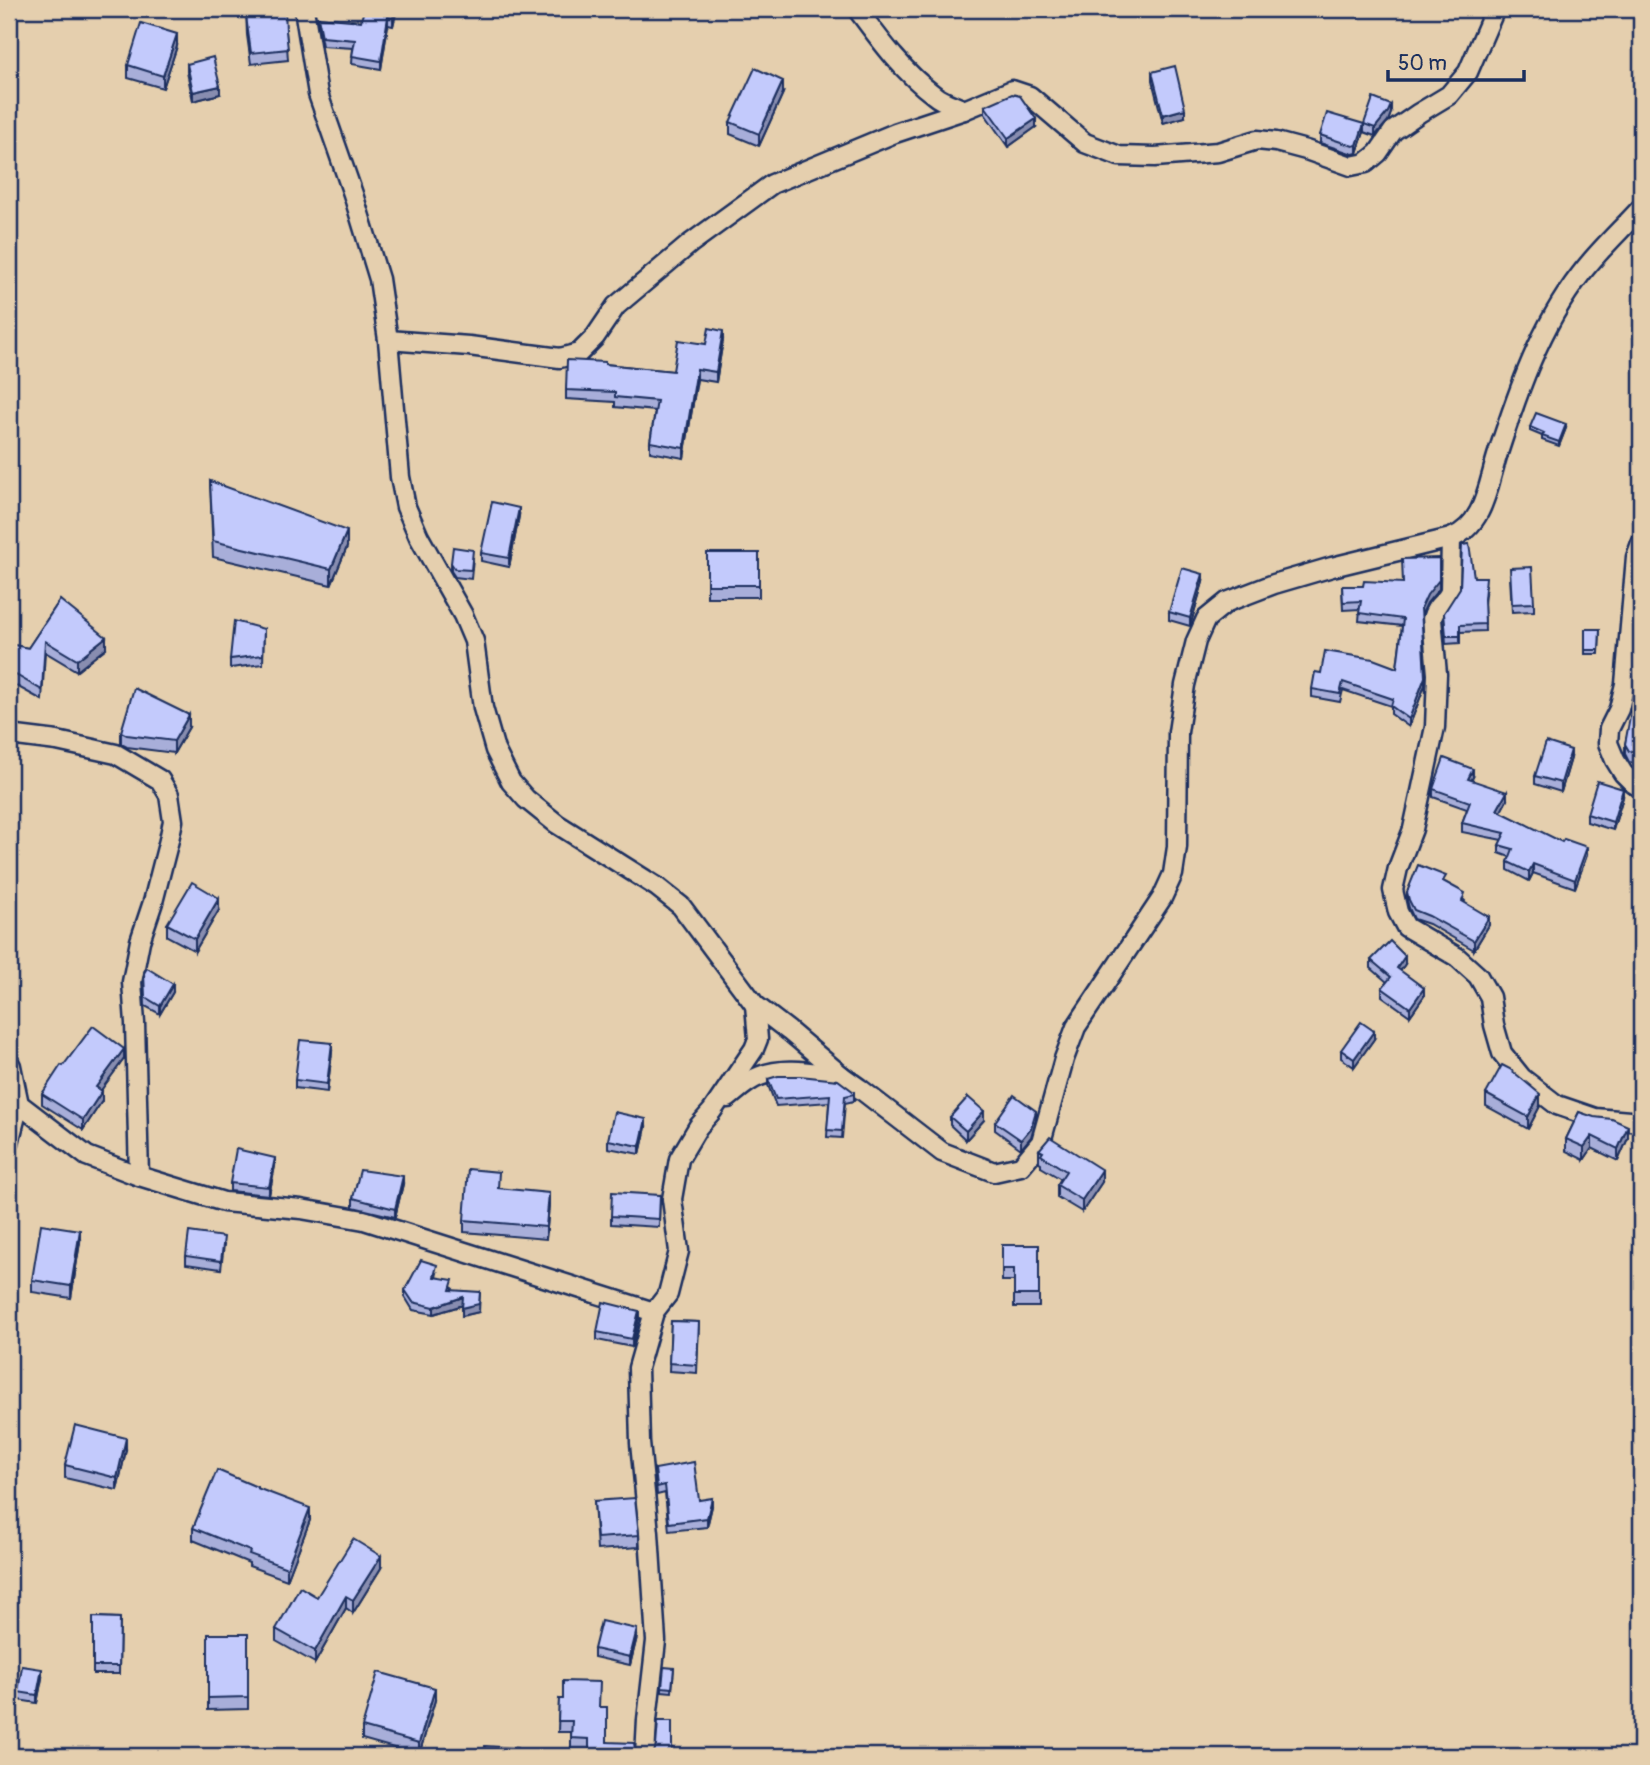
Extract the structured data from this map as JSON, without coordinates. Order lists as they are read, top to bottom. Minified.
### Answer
{"scale_bar":"50 m"}
